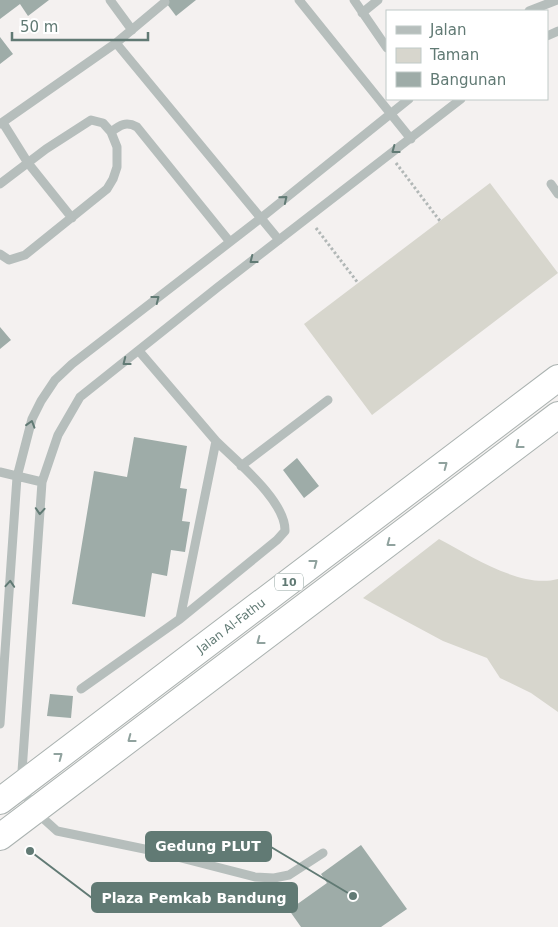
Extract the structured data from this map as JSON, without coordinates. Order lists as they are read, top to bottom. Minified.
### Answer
{"streets":{"highway":["10","Jalan Al-Fathu"]},"crossings":[["10","Jalan Al-Fathu"]],"places":["Plaza Pemkab Bandung","Gedung PLUT"],"legend":["Jalan","Taman","Bangunan"],"scale_bar":"50 m"}
